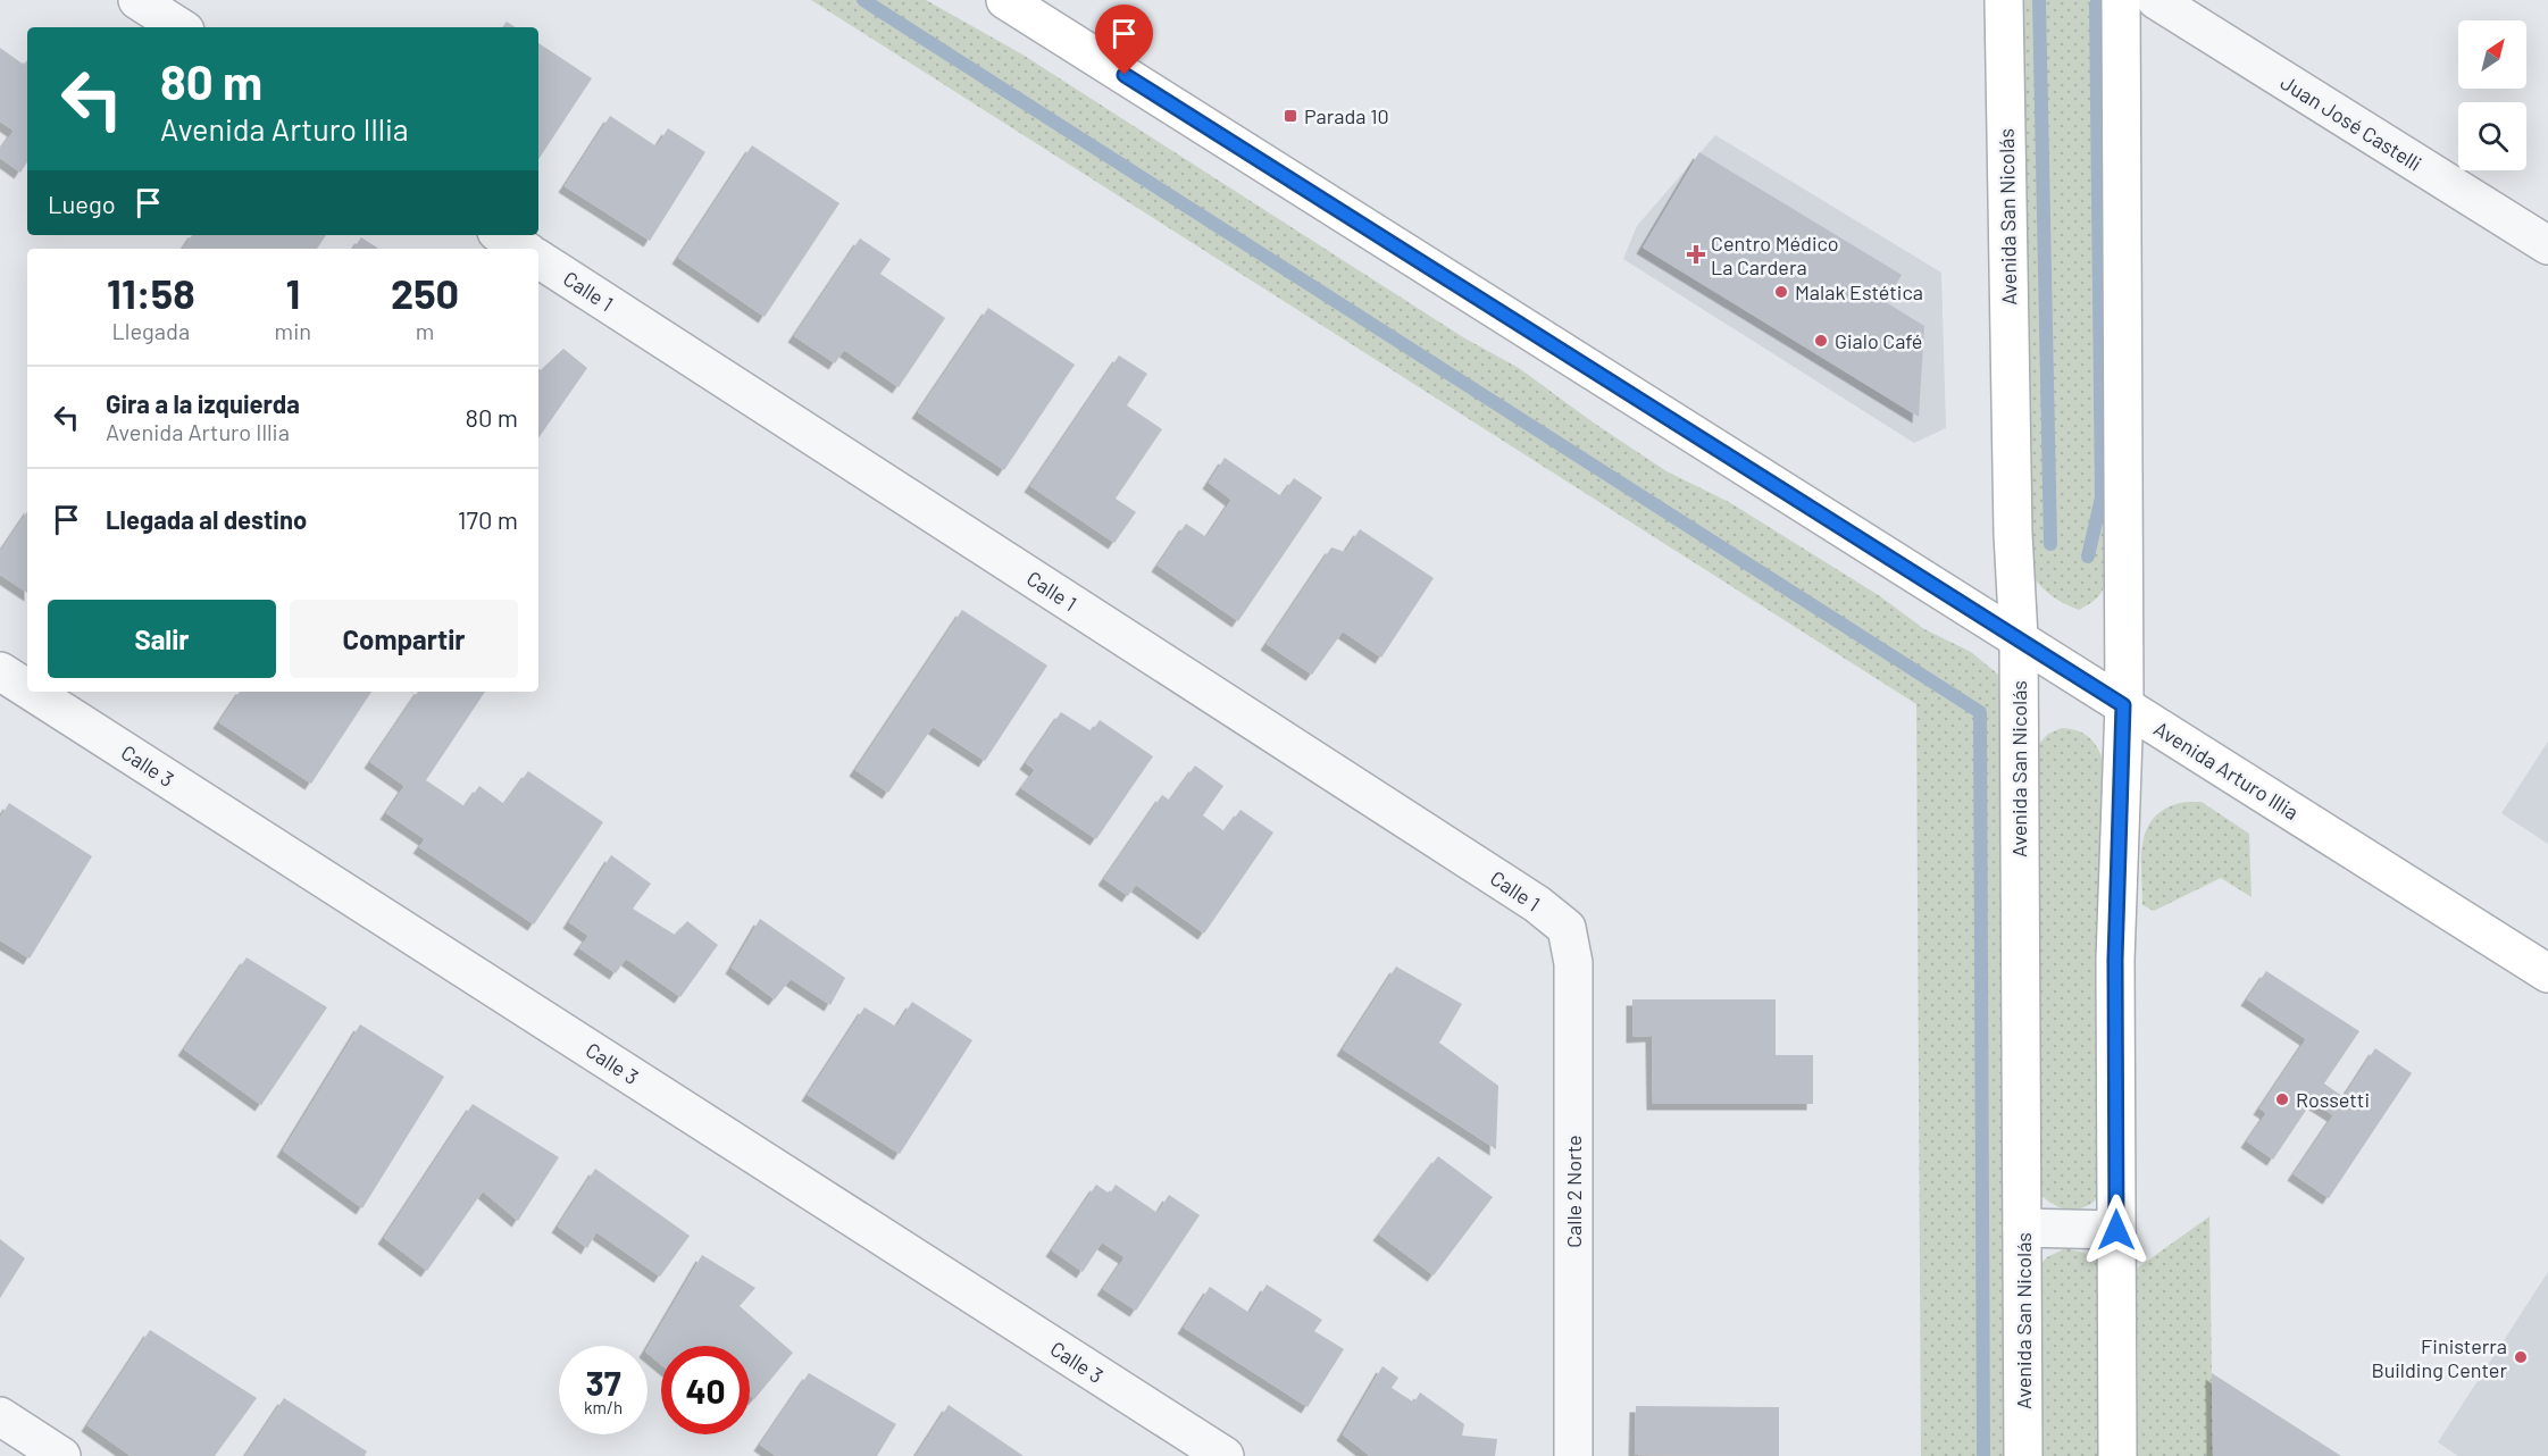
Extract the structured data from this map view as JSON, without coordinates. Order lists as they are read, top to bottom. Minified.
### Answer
{"streets":{"street":["Juan José Castelli","Avenida San Nicolás","Calle 1","Calle 3","Avenida Arturo Illia","Calle 2 Norte"]},"crossings":[["Avenida San Nicolás","Avenida Arturo Illia"],["Calle 1","Calle 2 Norte"]],"places":{"transit":["Parada 10"],"health":["Centro Médico La Cardera"],"other":["Malak Estética","Gialo Café","Rossetti","Finisterra Building Center"]},"north":"top right","page":{"turn":["80 m","Avenida Arturo Illia"],"then":"Luego","eta":["11:58","Llegada","1","min","250","m"],"list":[{"name":"Gira a la izquierda","note":"Avenida Arturo Illia","value":"80 m"},{"name":"Llegada al destino","value":"170 m"}],"buttons":["Salir","Compartir"],"speed":"37 km/h","limit":"40"}}
